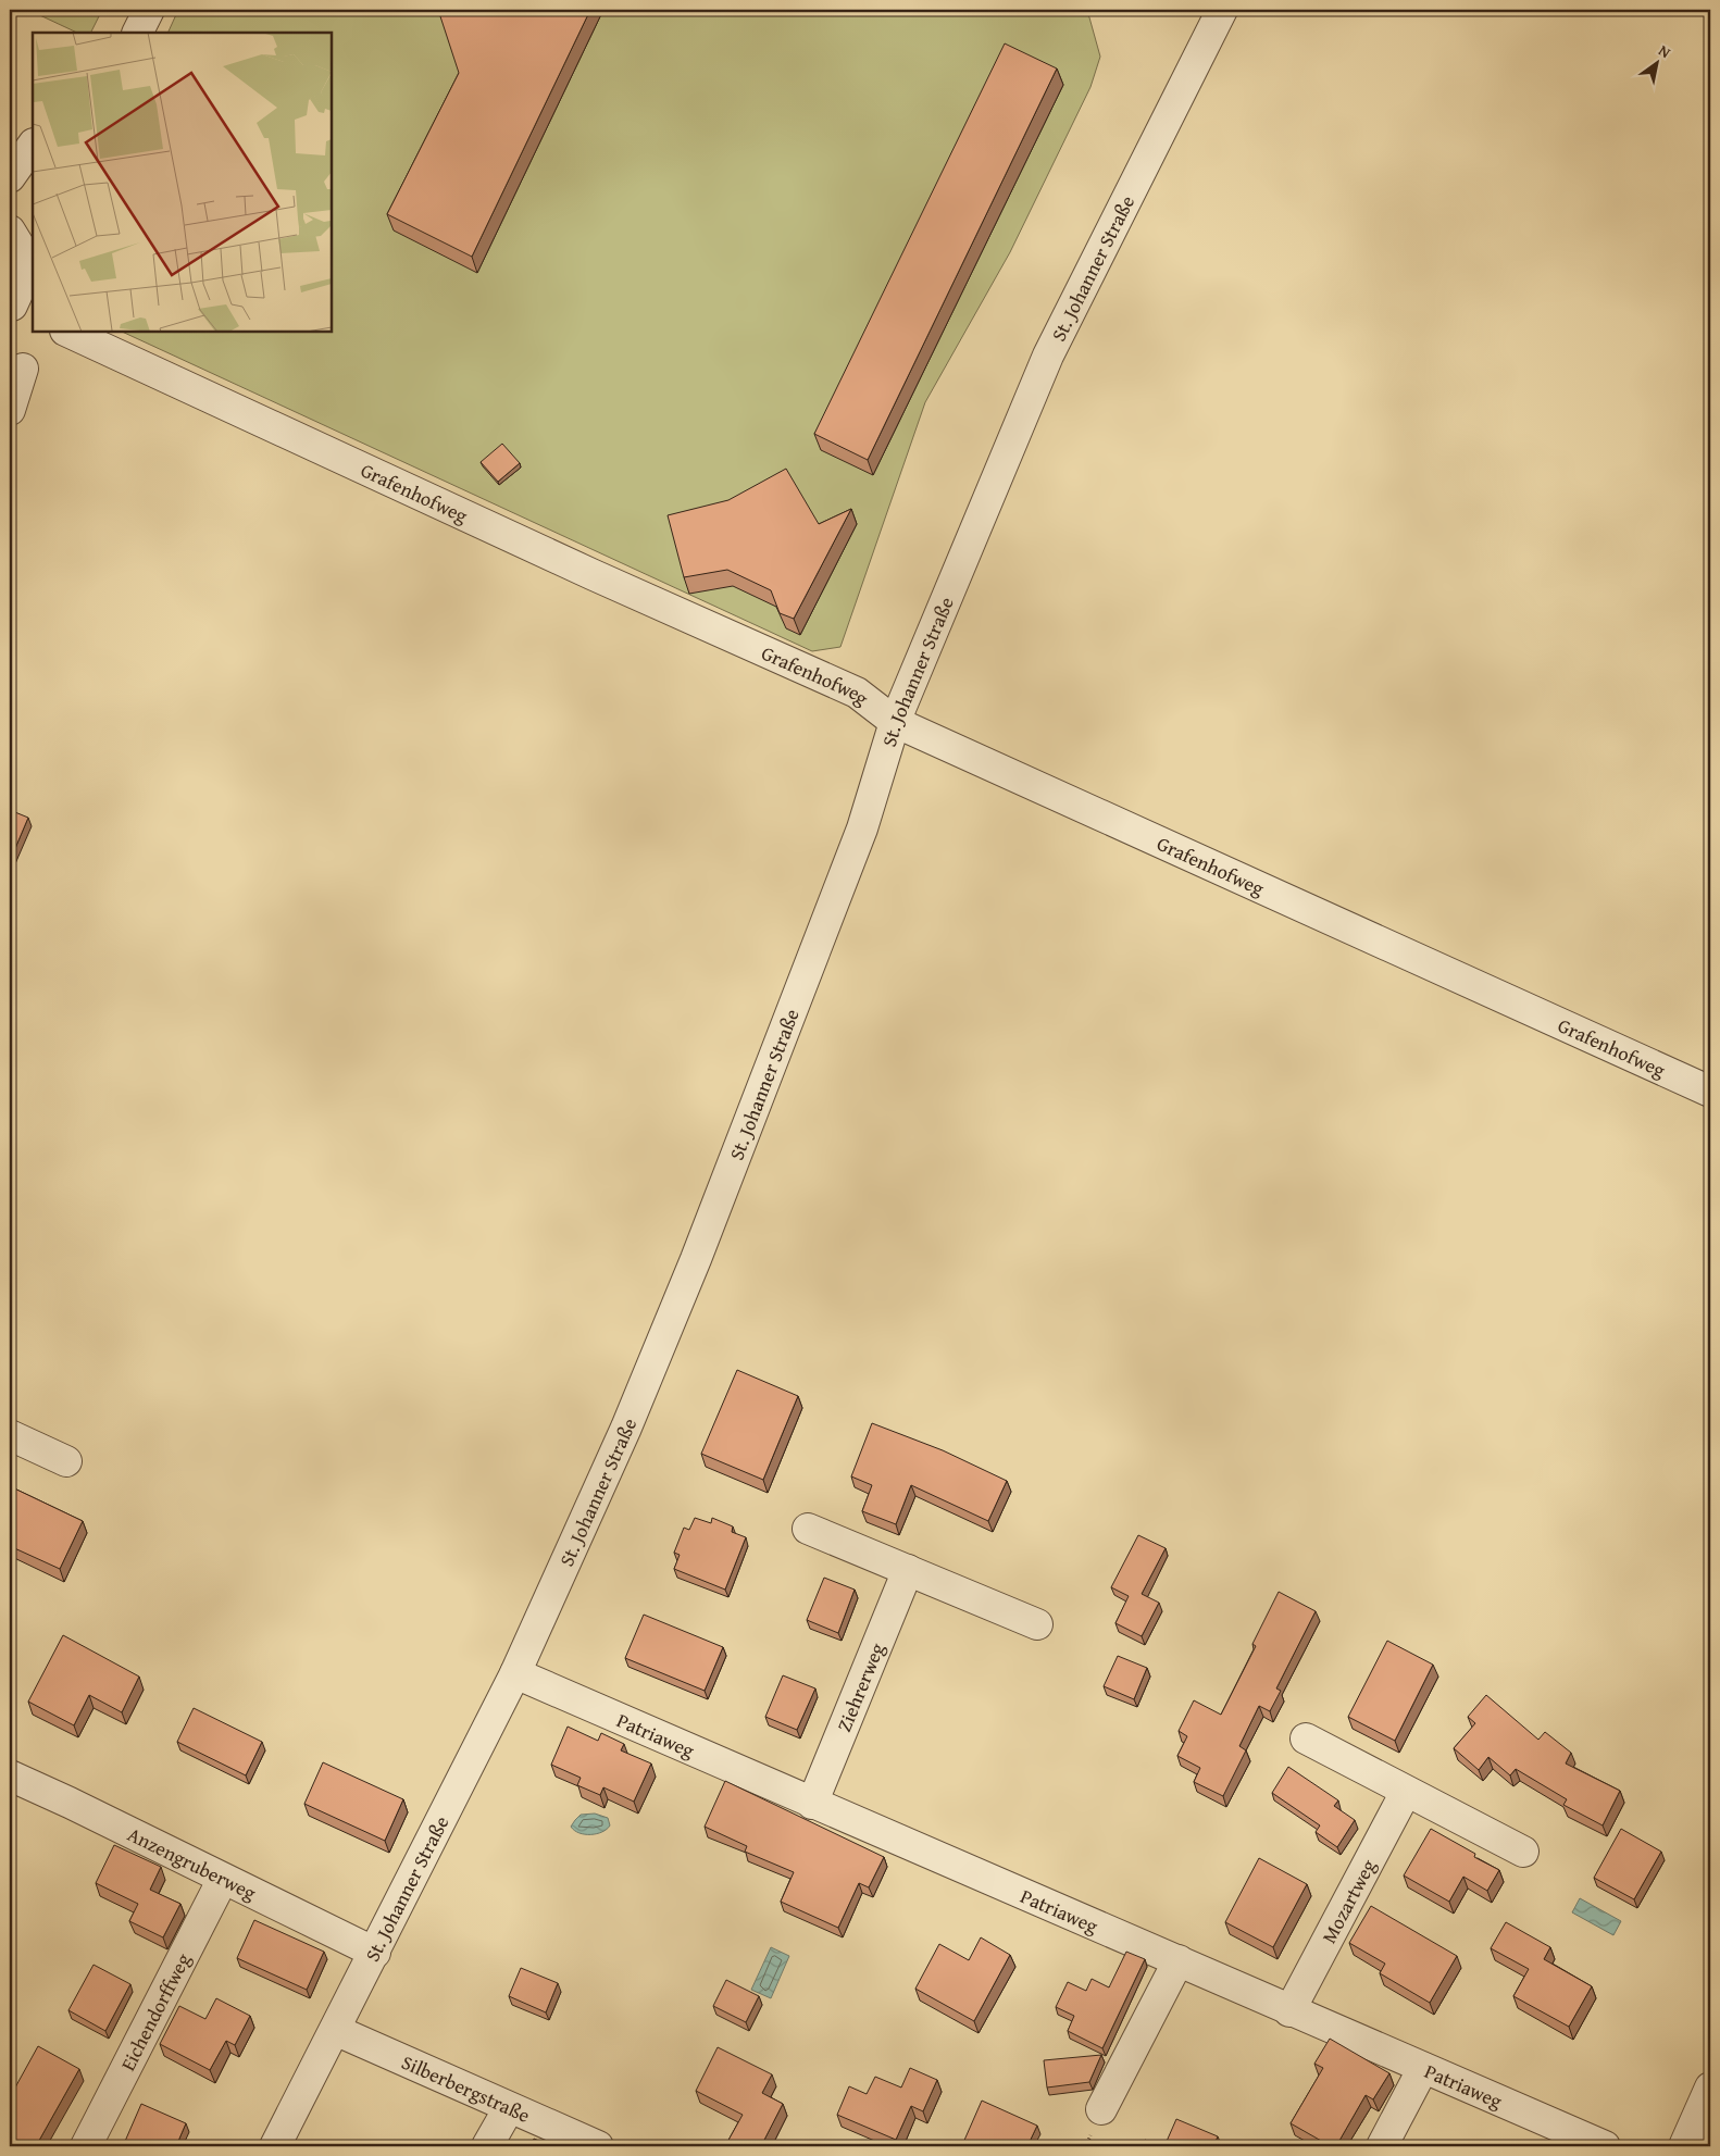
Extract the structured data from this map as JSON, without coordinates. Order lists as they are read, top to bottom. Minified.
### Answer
{"streets":{"street":["St. Johanner Straße","Grafenhofweg","Ziehrerweg","Patriaweg","Anzengruberweg","Mozartweg","Eichendorffweg","Silberbergstraße"]},"crossings":[["St. Johanner Straße","Grafenhofweg"],["St. Johanner Straße","Patriaweg"],["St. Johanner Straße","Anzengruberweg"],["St. Johanner Straße","Silberbergstraße"],["Ziehrerweg","Patriaweg"],["Patriaweg","Mozartweg"],["Anzengruberweg","Eichendorffweg"]],"north":"top right"}
